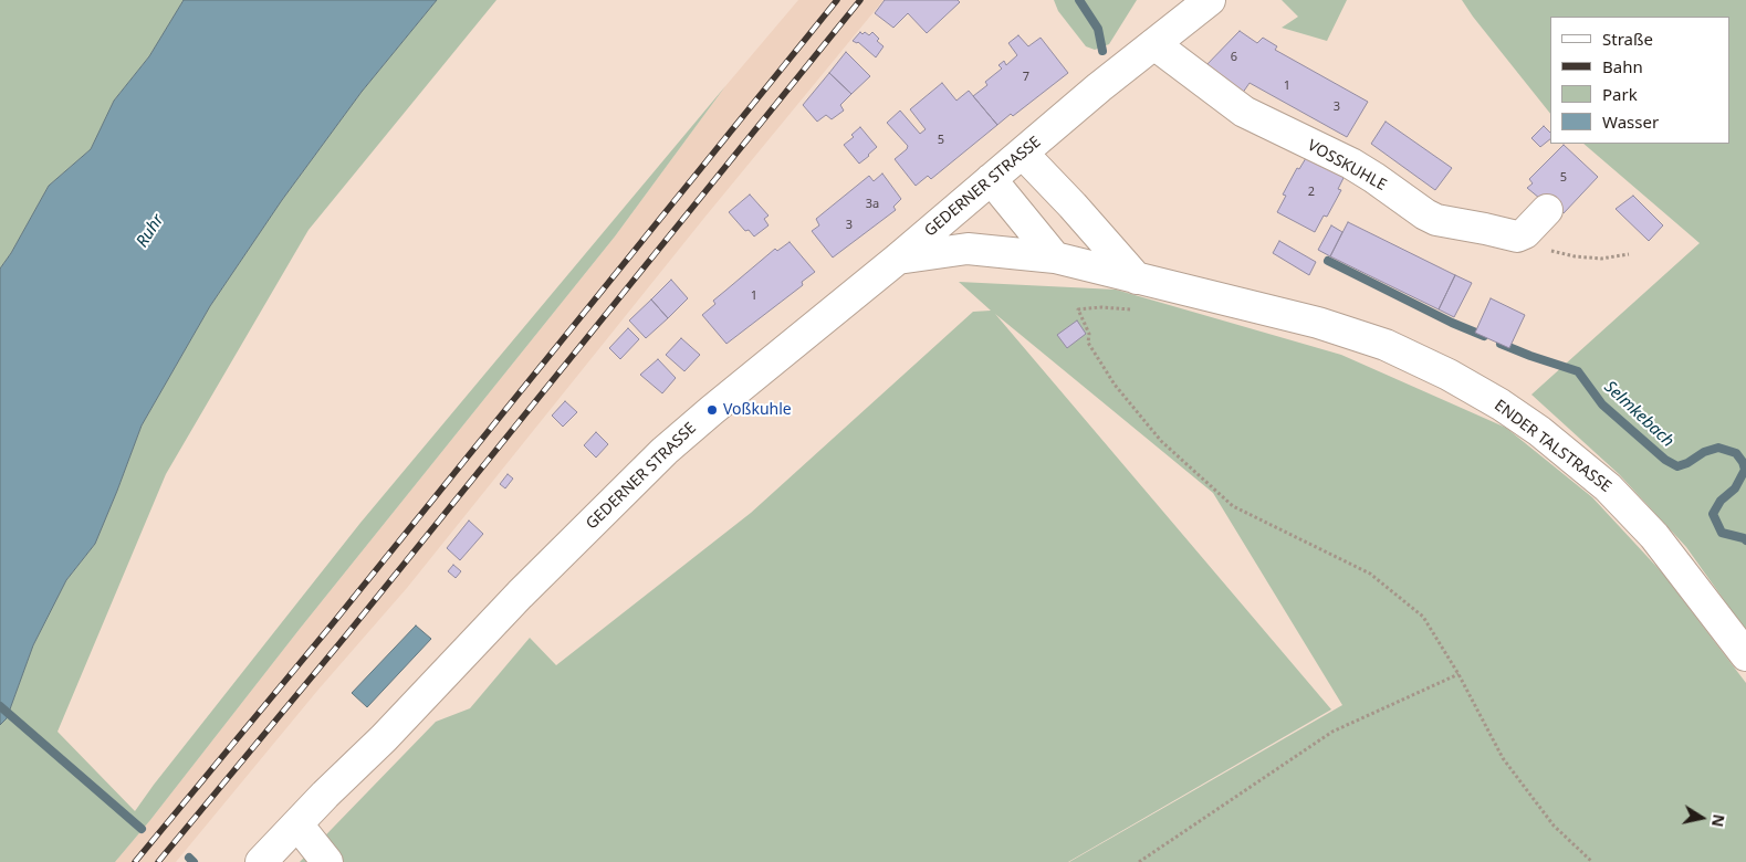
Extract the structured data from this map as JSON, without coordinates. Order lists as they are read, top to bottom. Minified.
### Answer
{"streets":{"main road":["VOSSKUHLE","GEDERNER STRASSE","ENDER TALSTRASSE"]},"crossings":[["VOSSKUHLE","GEDERNER STRASSE"],["GEDERNER STRASSE","ENDER TALSTRASSE"]],"water":["Ruhr","Selmkebach"],"places":["Voßkuhle"],"house_numbers":["6","7","1","3","5","5","2","3a","3","1"],"legend":["Straße","Bahn","Park","Wasser"],"north":"right"}
